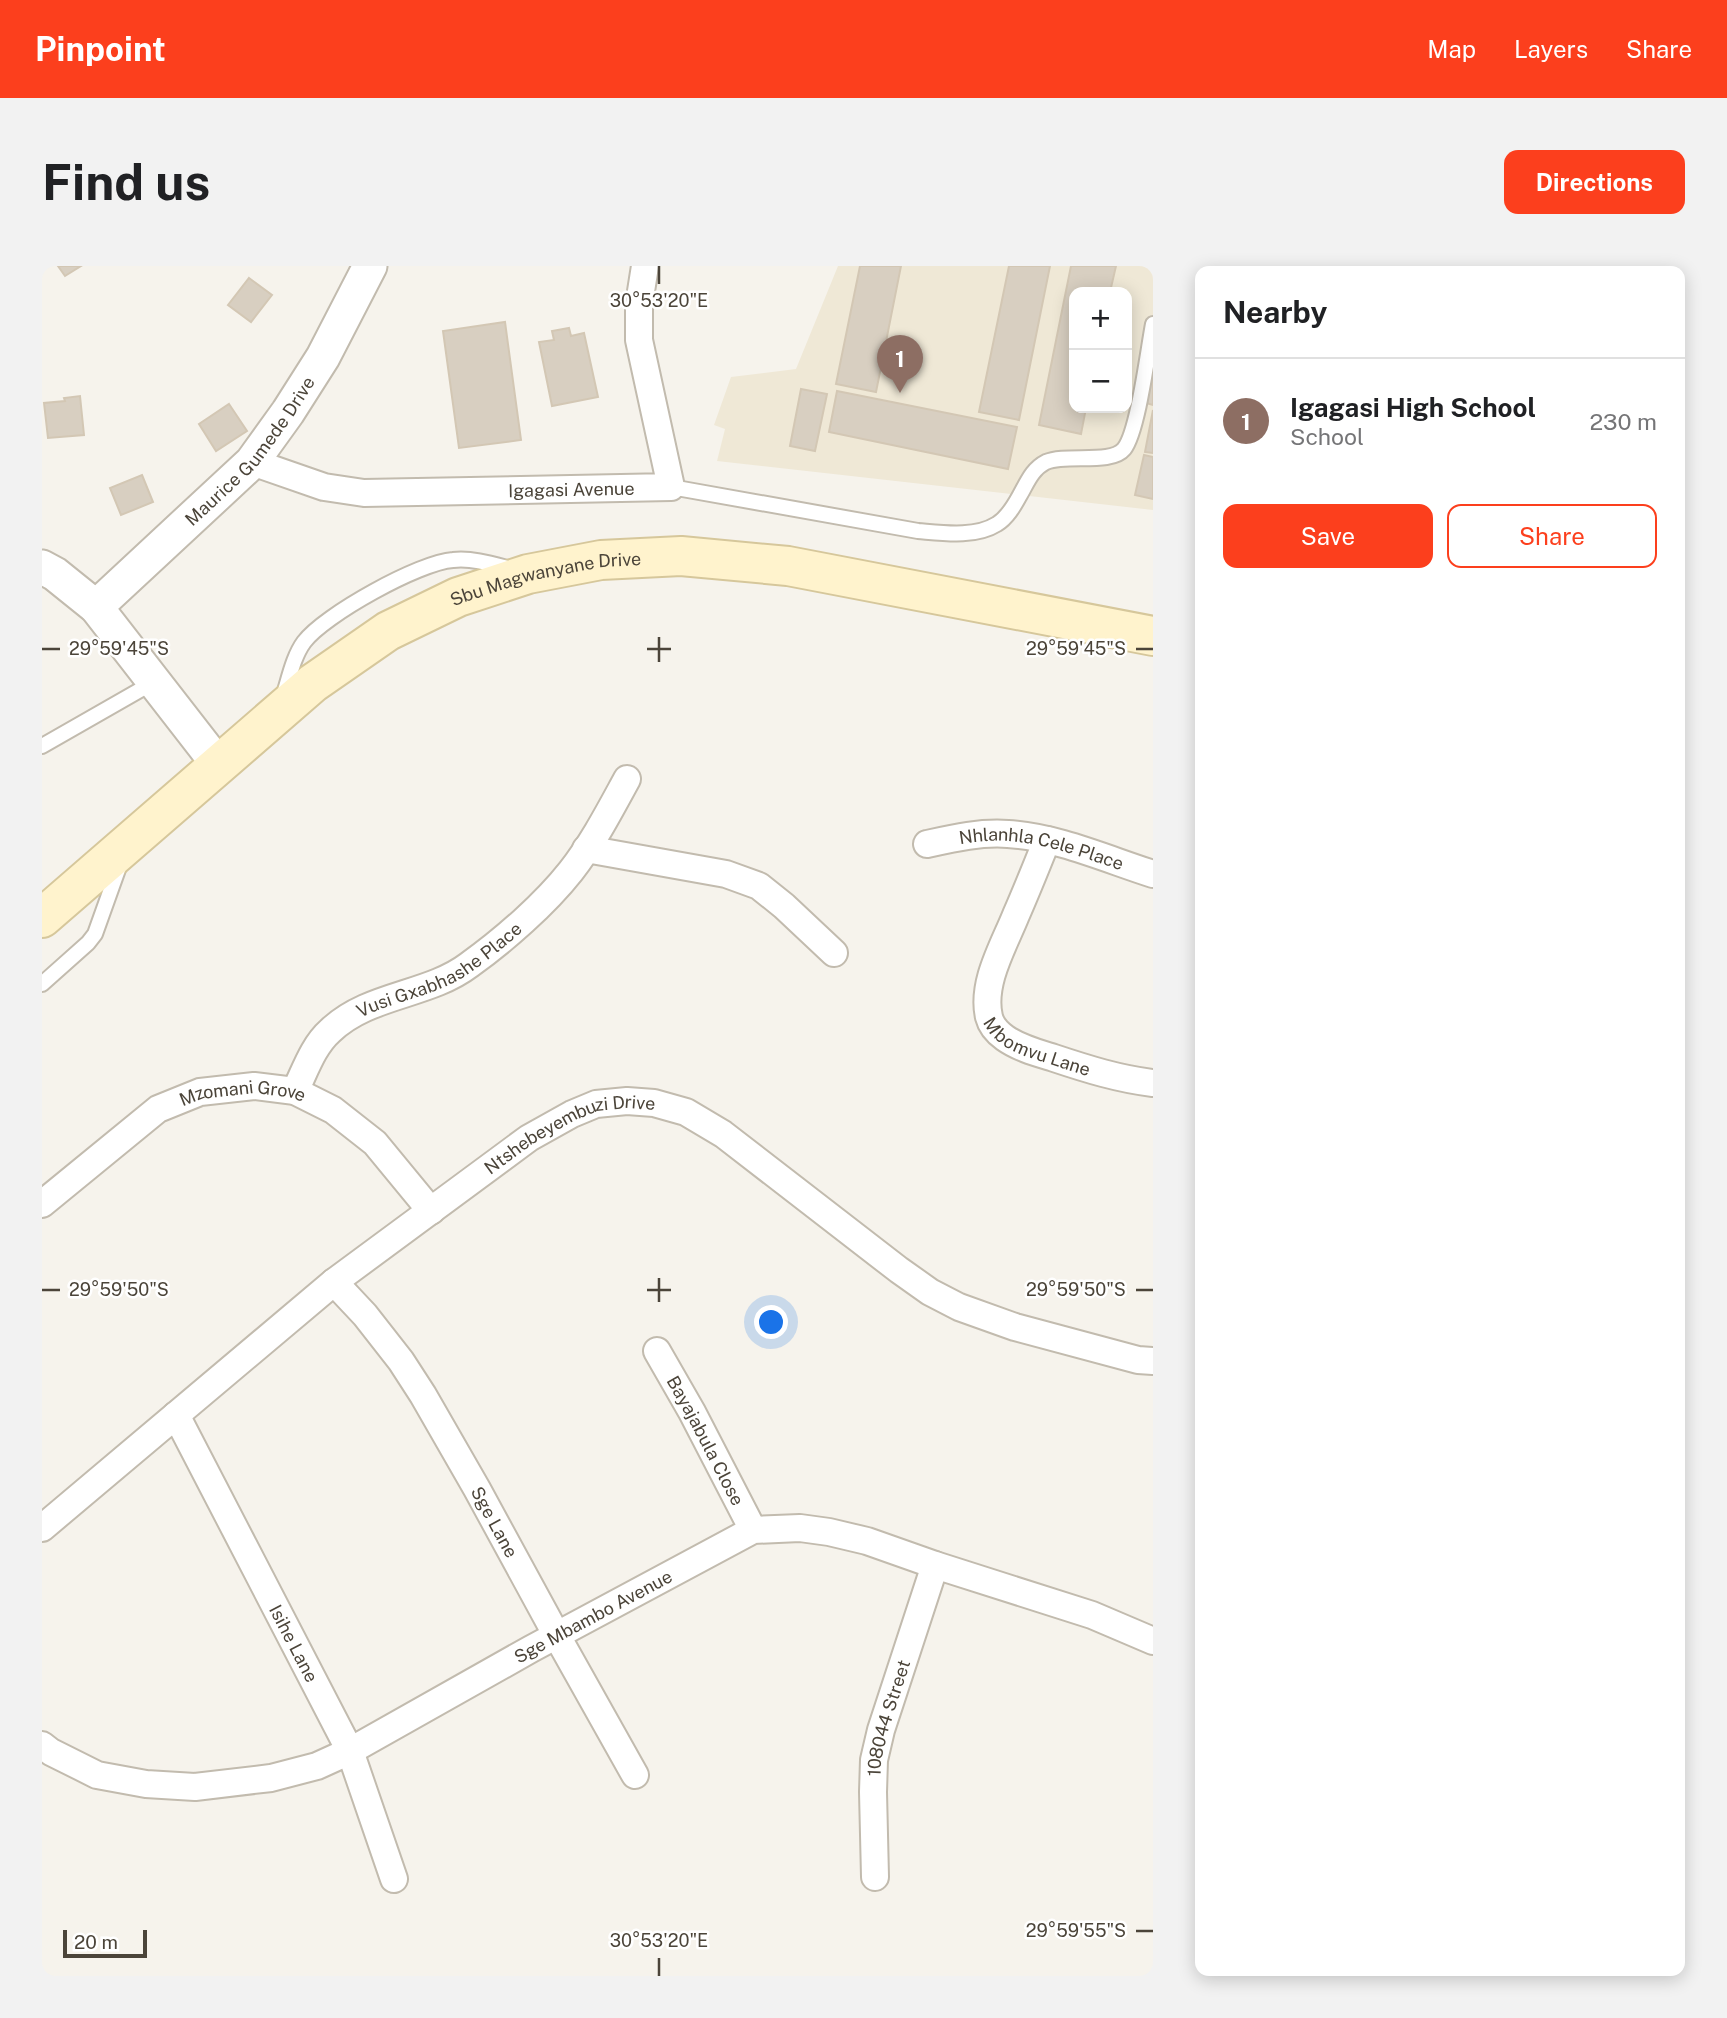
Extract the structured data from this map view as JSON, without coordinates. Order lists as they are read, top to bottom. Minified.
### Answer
{"streets":{"main road":["Sbu Magwanyane Drive"],"street":["Maurice Gumede Drive","Igagasi Avenue","Nhlanhla Cele Place","Vusi Gxabhashe Place","Mbomvu Lane","Mzomani Grove","Ntshebeyembuzi Drive","Bayajabula Close","Sge Lane","Sge Mbambo Avenue","Isihe Lane","108044 Street"]},"crossings":[["Maurice Gumede Drive","Igagasi Avenue"],["Nhlanhla Cele Place","Mbomvu Lane"],["Vusi Gxabhashe Place","Mzomani Grove"],["Mzomani Grove","Ntshebeyembuzi Drive"],["Ntshebeyembuzi Drive","Sge Lane"],["Ntshebeyembuzi Drive","Isihe Lane"],["Bayajabula Close","Sge Mbambo Avenue"],["Sge Lane","Sge Mbambo Avenue"],["Sge Mbambo Avenue","Isihe Lane"],["Sge Mbambo Avenue","108044 Street"]],"scale_bar":"20 m","page":{"header":"Pinpoint","nav":["Map","Layers","Share"],"buttons":["Directions",["Save","Share"]],"title":"Find us","heading":"Nearby","map_buttons":["+","−"],"pins":"1","list":[{"mark":"1","name":"Igagasi High School","note":"School","value":"230 m"}],"scale":"20 m"},"coordinates":["30°53'20\"E","29°59'45\"S","29°59'50\"S","29°59'55\"S"]}
